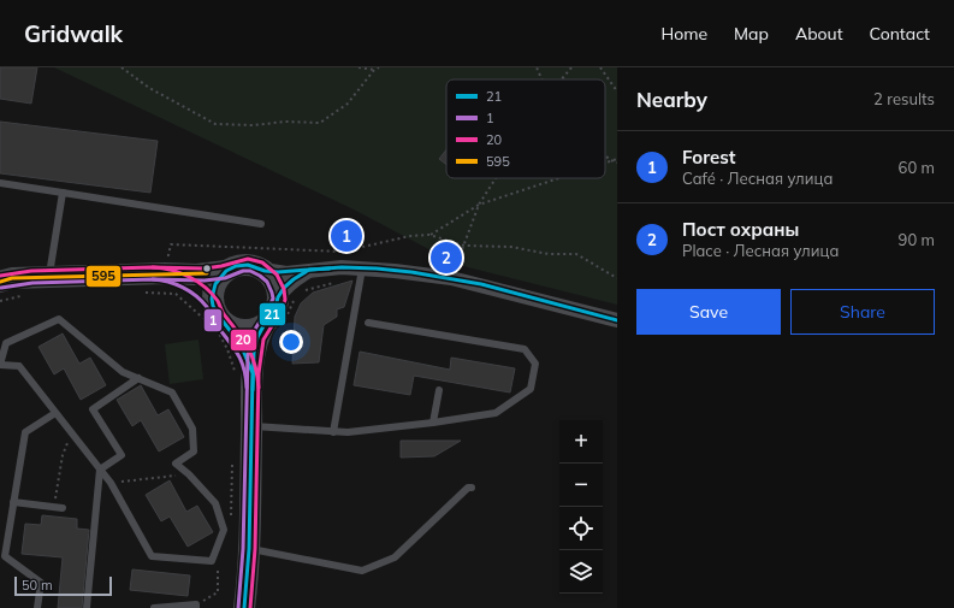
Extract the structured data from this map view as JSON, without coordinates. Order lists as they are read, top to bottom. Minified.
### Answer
{"lines":["transit line 20","transit line 21","transit line 1","transit line 595"],"legend":["21","1","20","595"],"scale_bar":"50 m","page":{"header":"Gridwalk","nav":["Home","Map","About","Contact"],"heading":["Nearby","2 results"],"list":[{"mark":"1","name":"Forest","note":"Café · Лесная улица","value":"60 m"},{"mark":"2","name":"Пост охраны","note":"Place · Лесная улица","value":"90 m"}],"pins":["1","2"],"buttons":["Save","Share"],"map_buttons":["+","−"],"scale":"50 m"}}
